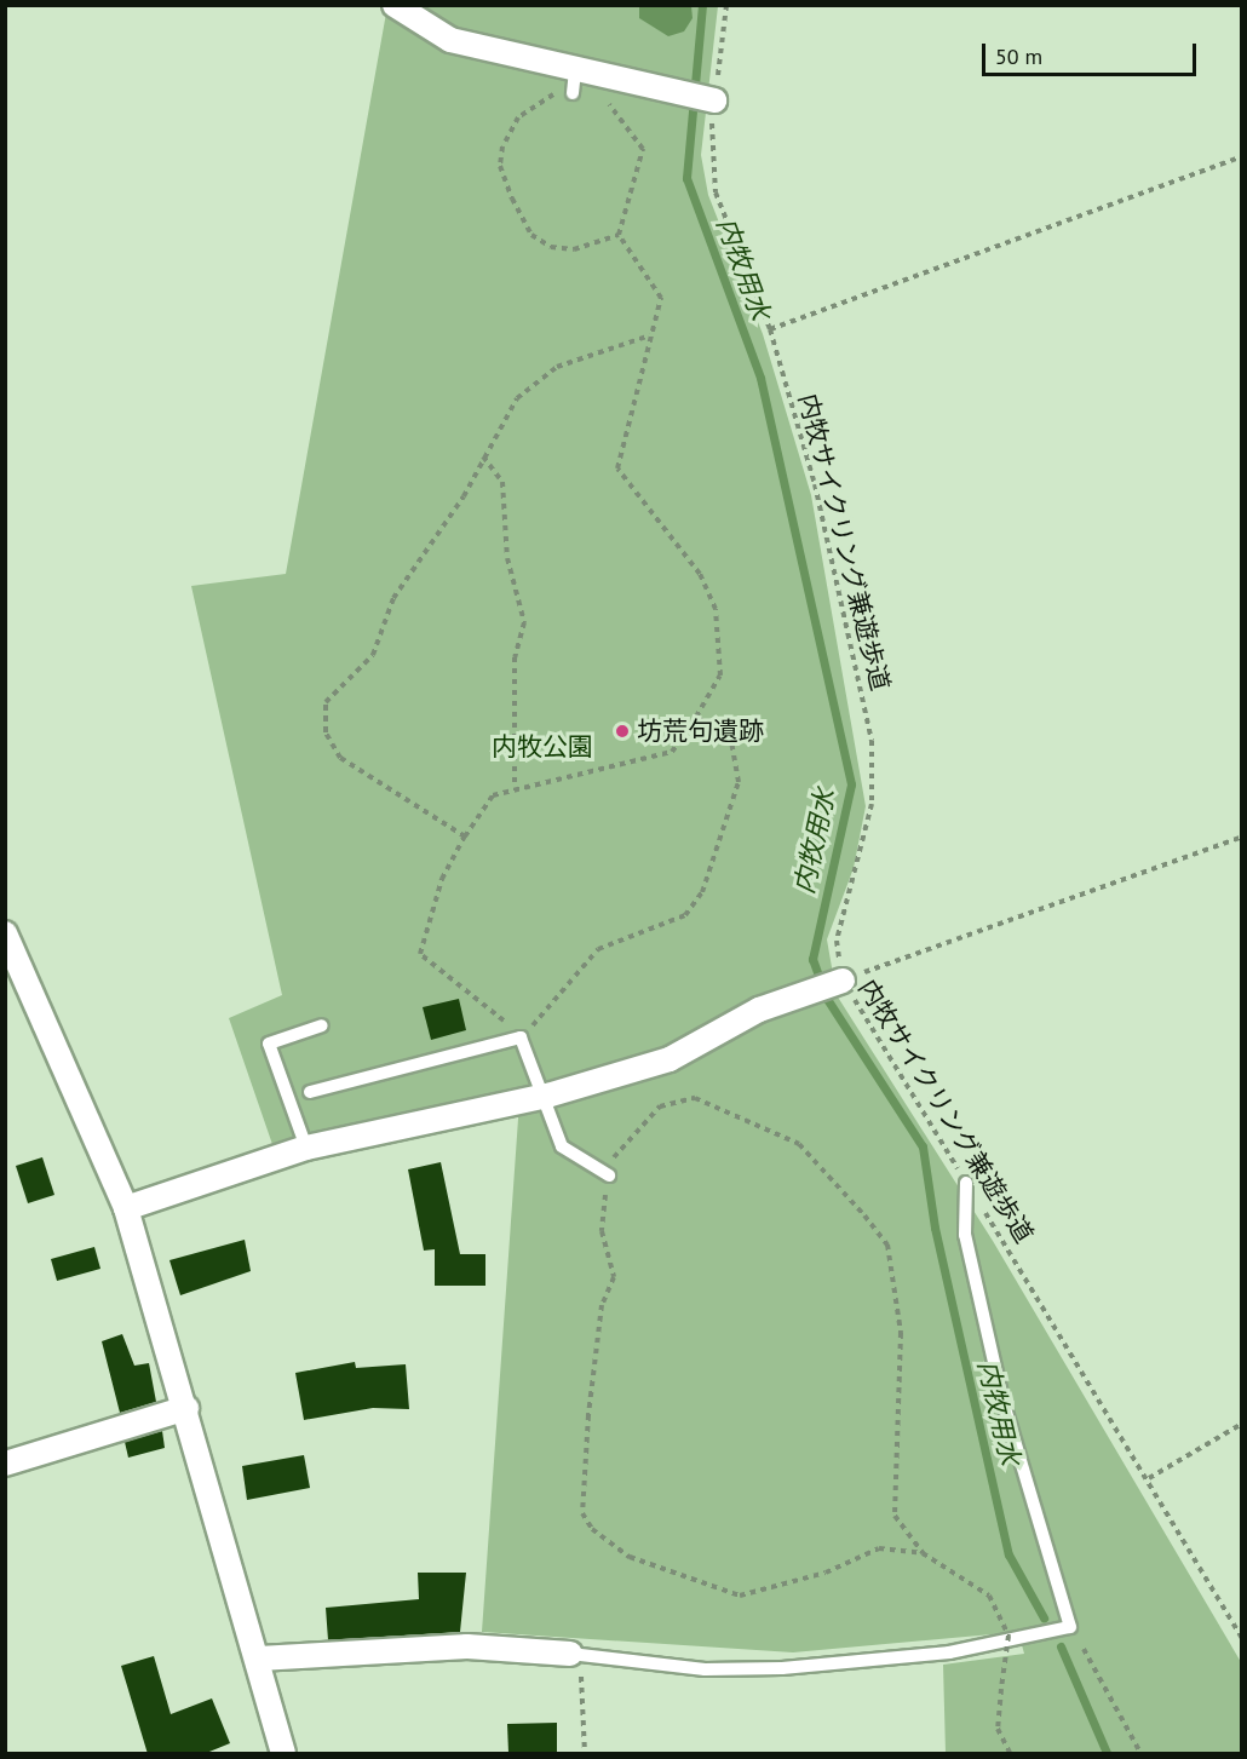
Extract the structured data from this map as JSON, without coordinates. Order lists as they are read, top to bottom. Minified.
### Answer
{"streets":{"path":["内牧サイクリング兼遊歩道"]},"water":["内牧用水"],"parks":["内牧公園"],"places":["坊荒句遺跡"],"scale_bar":"50 m"}
